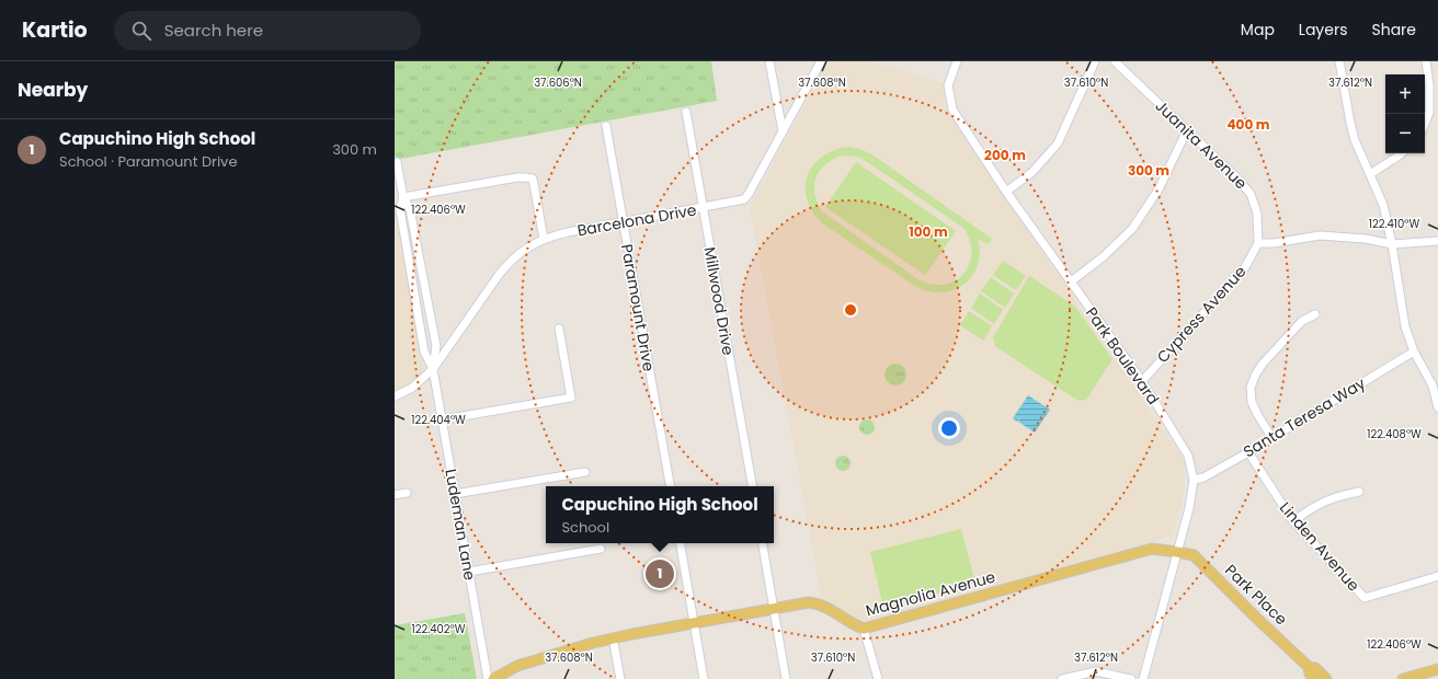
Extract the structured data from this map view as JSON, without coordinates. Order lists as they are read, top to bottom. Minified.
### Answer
{"streets":{"main road":["Magnolia Avenue","Park Place"],"street":["Juanita Avenue","Barcelona Drive","Millwood Drive","Paramount Drive","Cypress Avenue","Park Boulevard","Santa Teresa Way","Ludeman Lane","Linden Avenue"]},"crossings":[["Juanita Avenue","Cypress Avenue"],["Barcelona Drive","Millwood Drive"],["Barcelona Drive","Paramount Drive"],["Barcelona Drive","Ludeman Lane"],["Cypress Avenue","Park Boulevard"],["Park Boulevard","Santa Teresa Way"],["Park Boulevard","Magnolia Avenue"],["Park Boulevard","Park Place"],["Santa Teresa Way","Linden Avenue"],["Magnolia Avenue","Park Place"]],"page":{"header":"Kartio","search":"Search here","nav":["Map","Layers","Share"],"heading":"Nearby","map_buttons":["+","−"],"list":[{"mark":"1","name":"Capuchino High School","note":"School · Paramount Drive","value":"300 m"}],"popup":["Capuchino High School","School"],"pins":"1"},"coordinates":["37.606°N","37.608°N","37.610°N","37.612°N","122.406°W","122.410°W","122.404°W","122.408°W","122.402°W"],"rings":["400 m","200 m","300 m","100 m"]}
